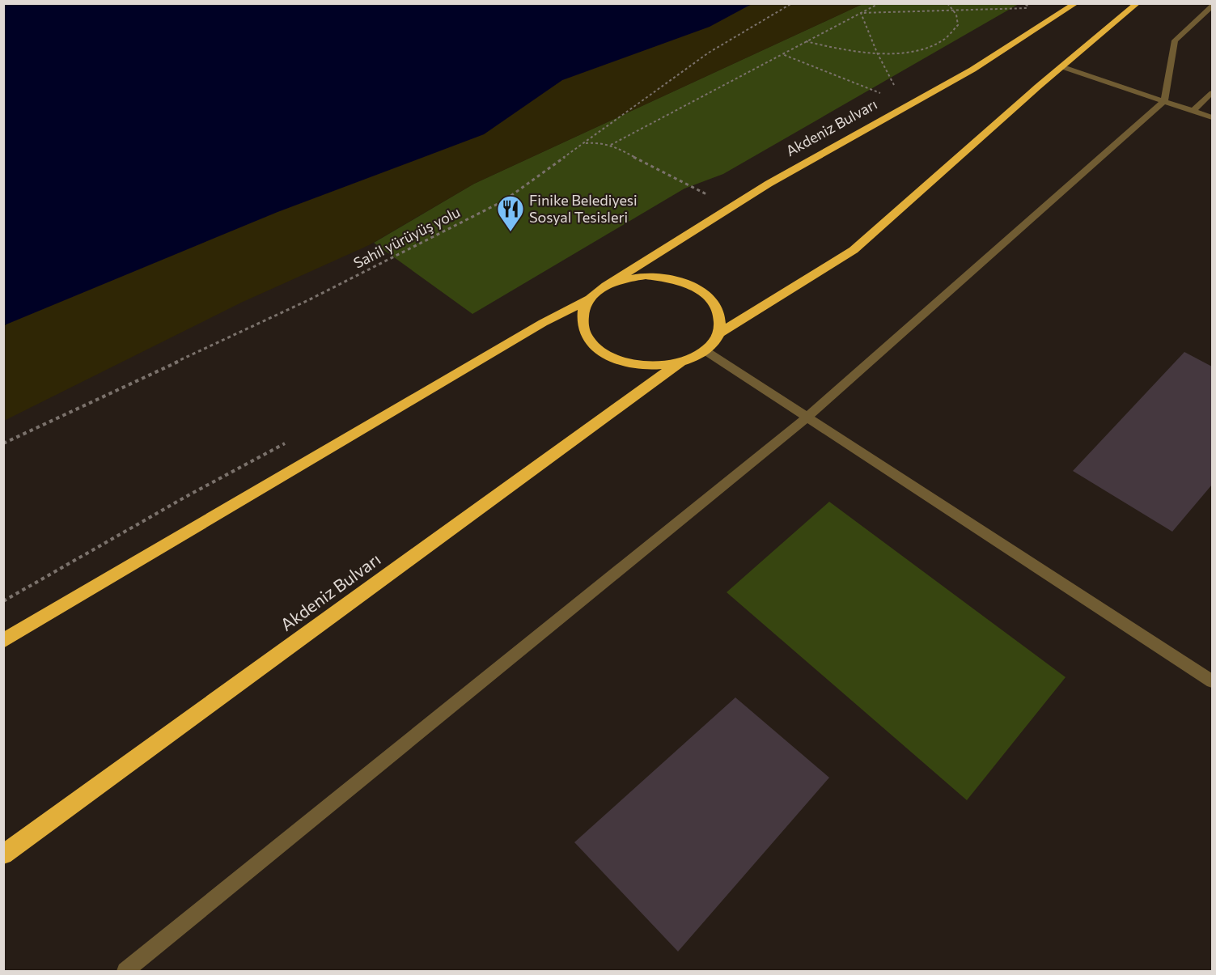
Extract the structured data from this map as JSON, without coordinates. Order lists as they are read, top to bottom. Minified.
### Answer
{"streets":{"highway":["Akdeniz Bulvarı"],"path":["Sahil yürüyüş yolu"]},"places":{"restaurant":["Finike Belediyesi Sosyal Tesisleri"]}}
